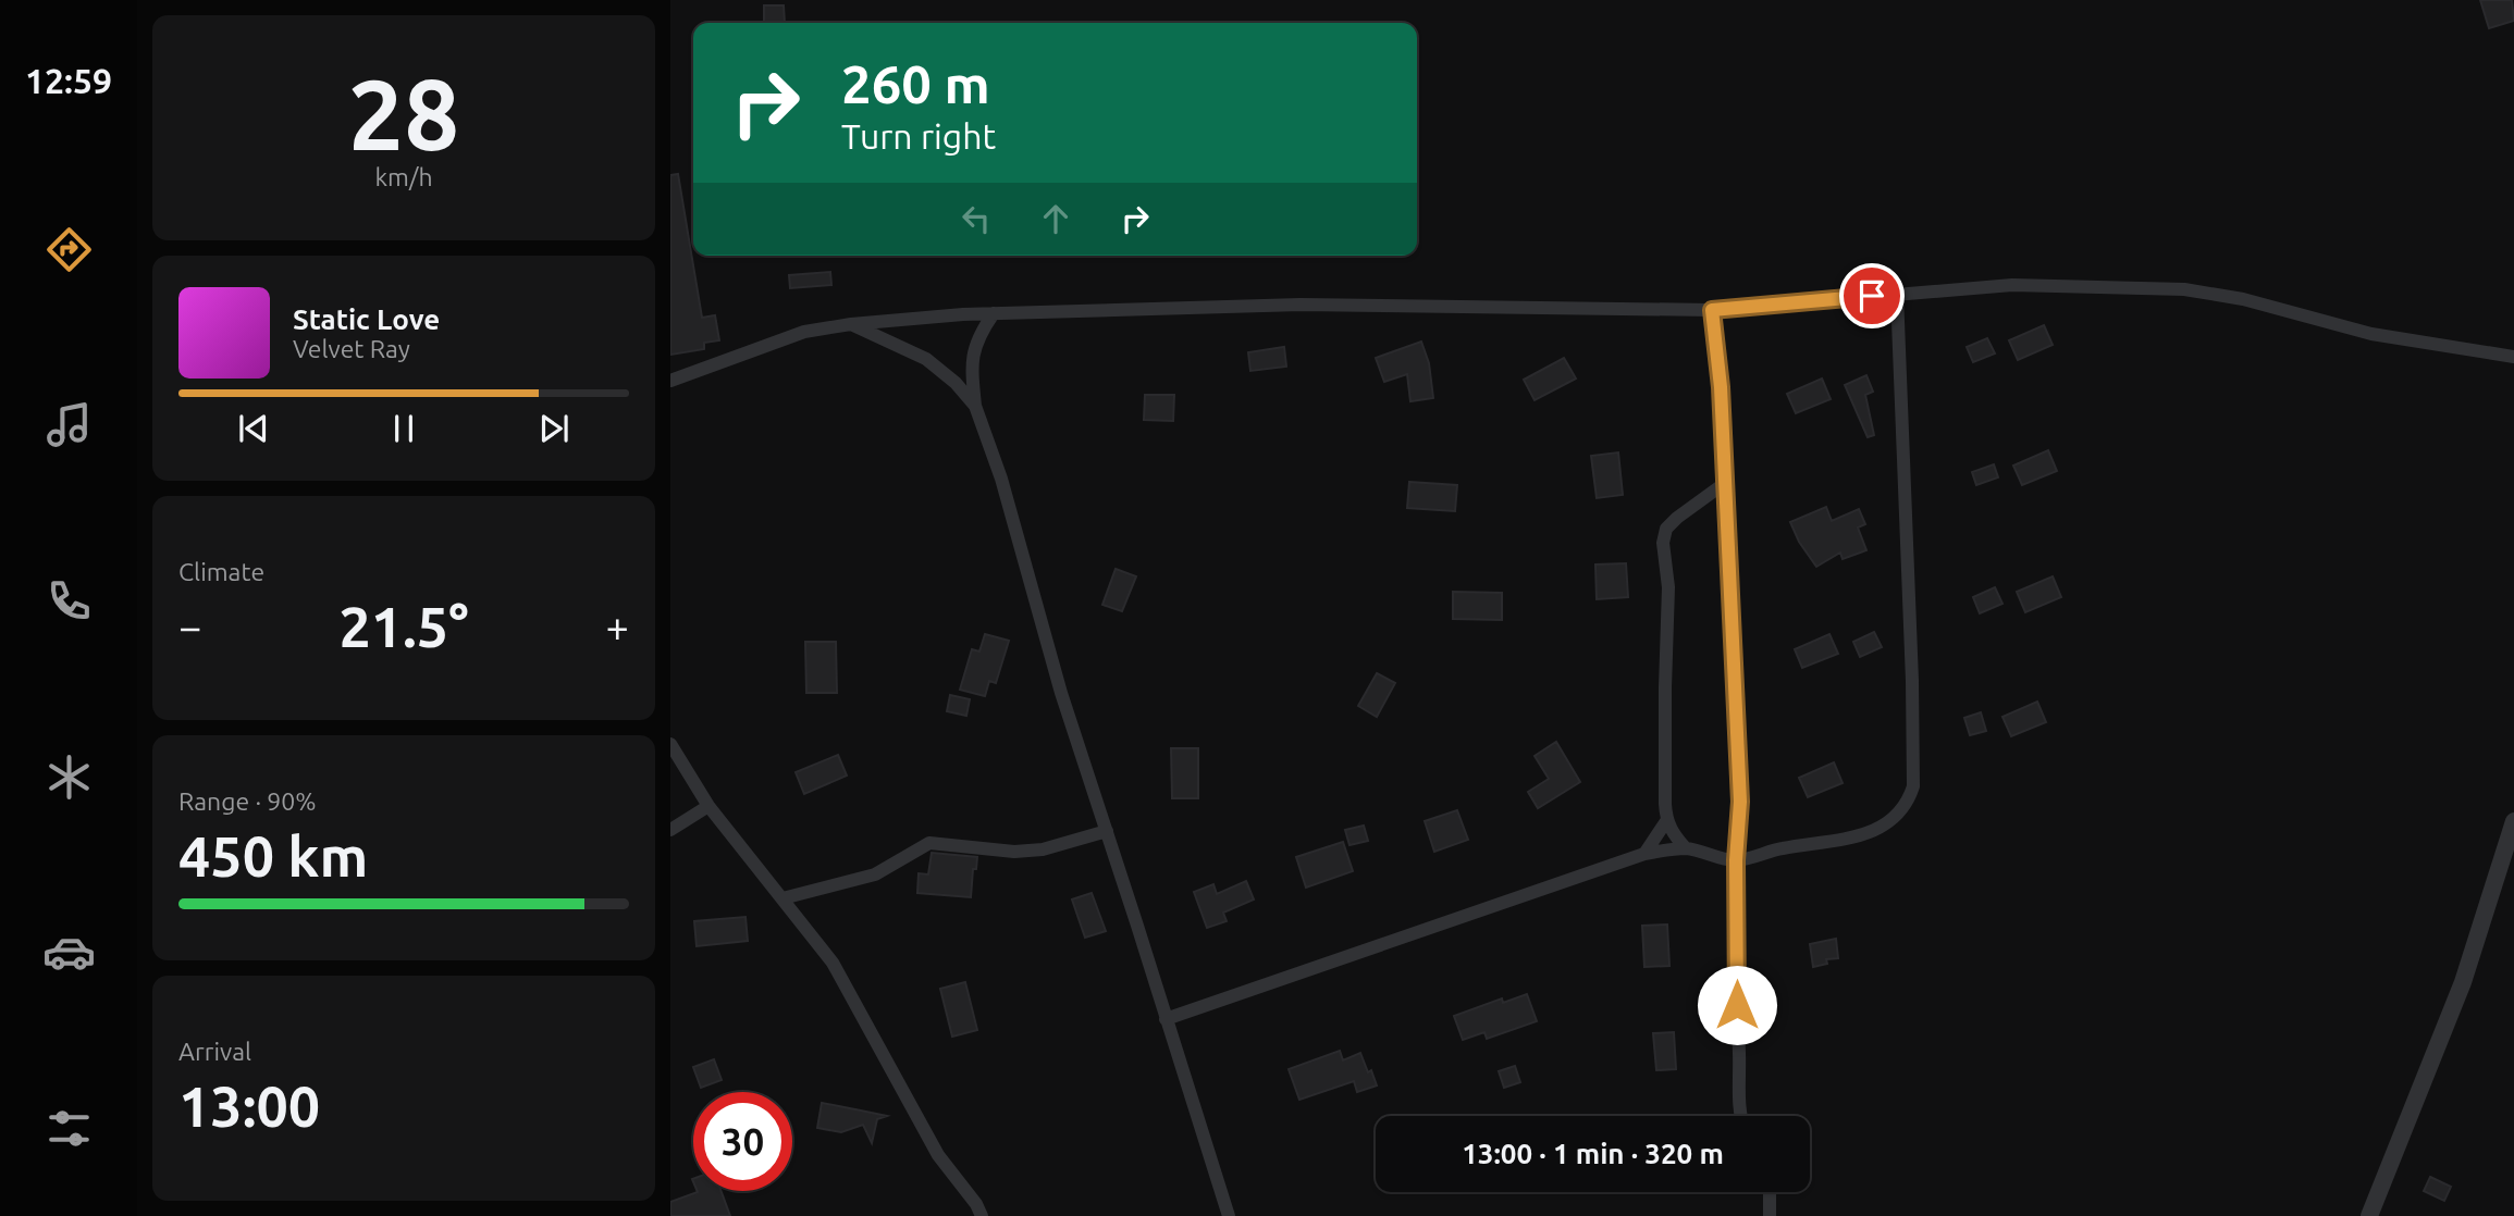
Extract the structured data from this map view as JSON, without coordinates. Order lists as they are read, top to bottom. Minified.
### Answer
{"page":{"tabs":"12:59","tile":[["28","km/h"],"Climate",["Range · 90%","450 km"],["Arrival","13:00"]],"turn":["260 m","Turn right"],"song":["Static Love","Velvet Ray"],"heat":["−","21.5°","+"],"limit":"30","trip":"13:00 · 1 min · 320 m"}}
